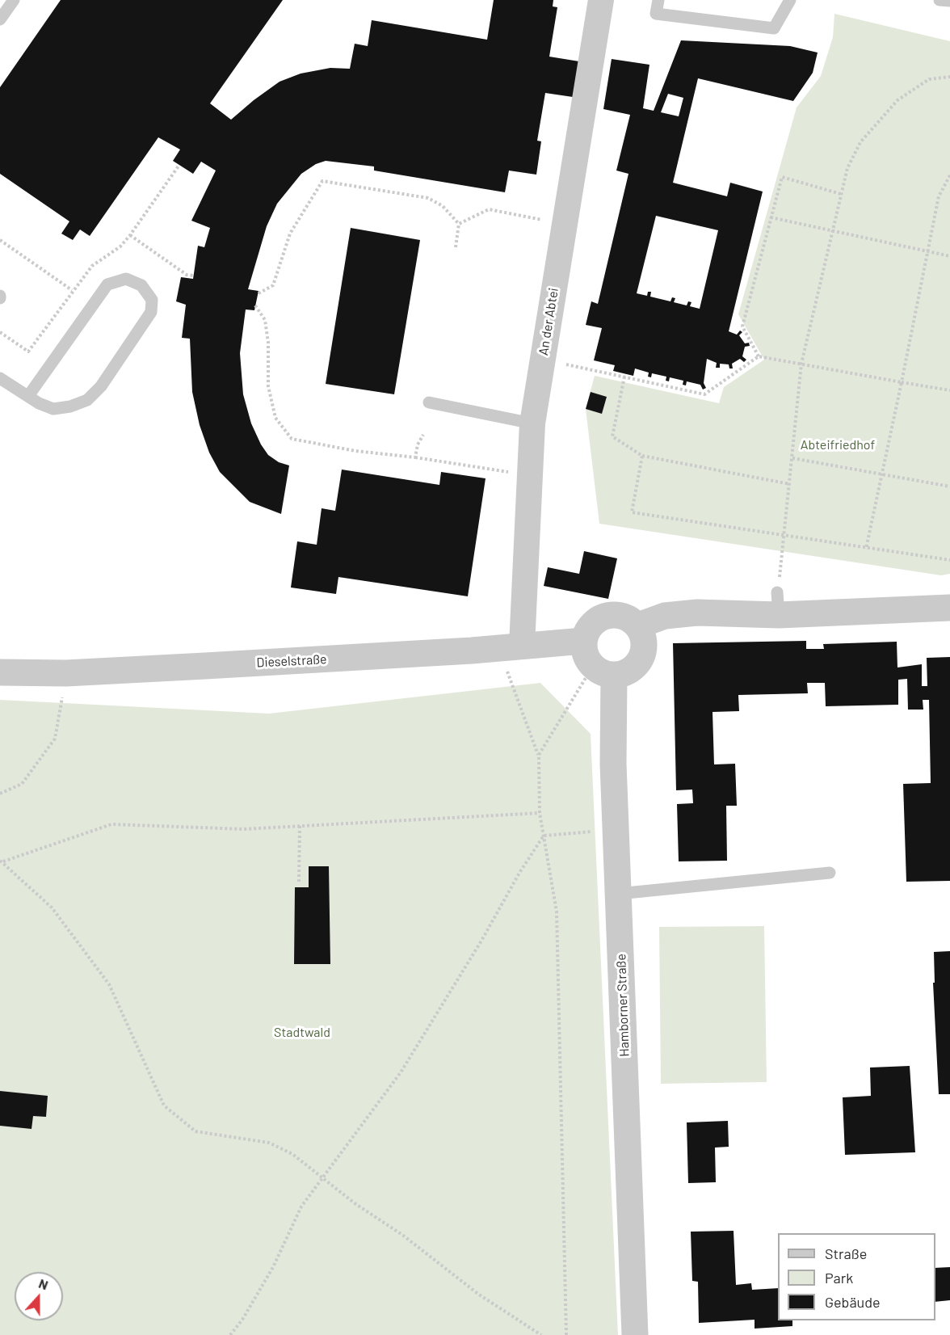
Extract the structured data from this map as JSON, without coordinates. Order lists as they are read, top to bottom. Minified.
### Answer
{"streets":{"street":["An der Abtei","Dieselstraße","Hamborner Straße"]},"crossings":[["An der Abtei","Dieselstraße"],["Dieselstraße","Hamborner Straße"]],"parks":["Abteifriedhof","Stadtwald"],"legend":["Straße","Park","Gebäude"],"north":"top"}
